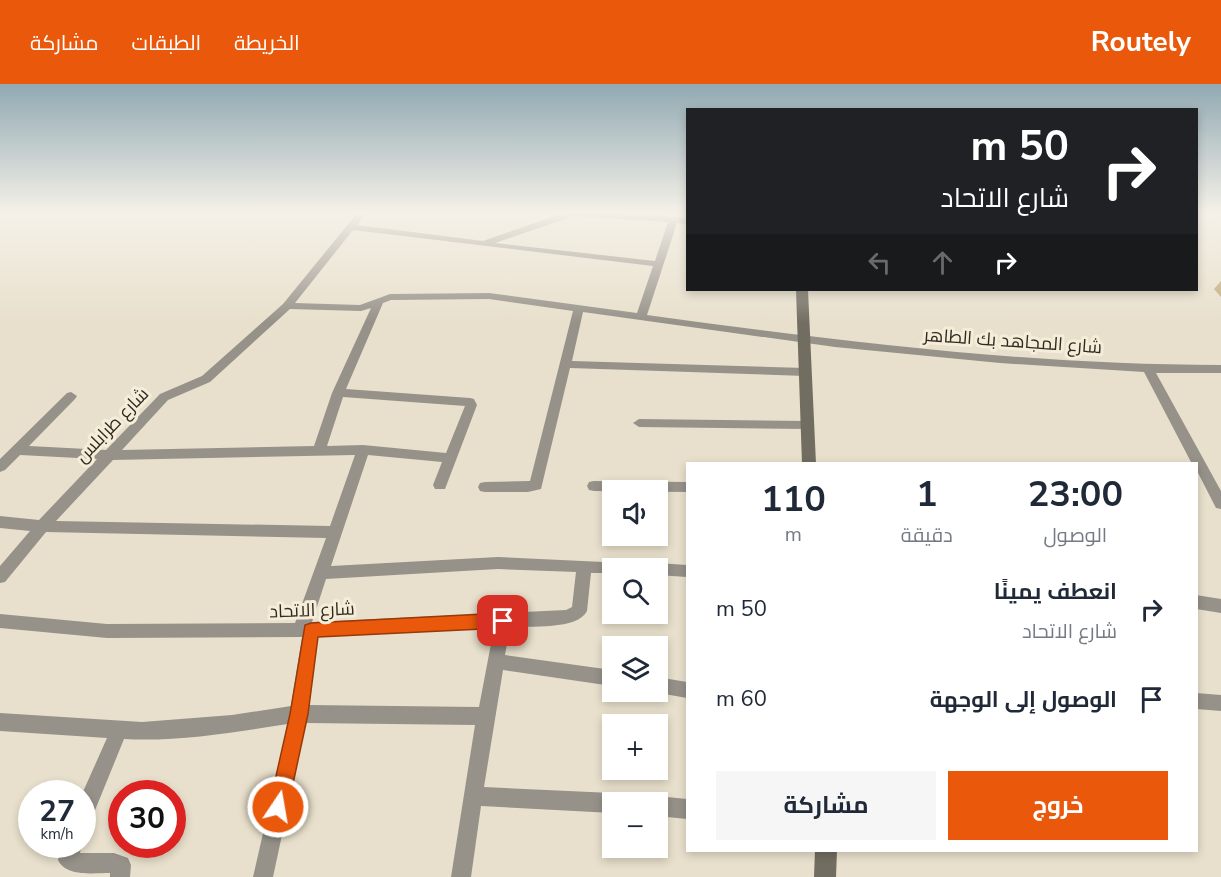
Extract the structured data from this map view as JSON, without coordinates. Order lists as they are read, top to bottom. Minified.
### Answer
{"streets":{"street":["شارع المجاهد بك الطاهر","شارع طرابلس","شارع الاتحاد"]},"crossings":[["شارع المجاهد بك الطاهر","شارع طرابلس"]],"page":{"header":"Routely","nav":["الخريطة","الطبقات","مشاركة"],"turn":["50 m","شارع الاتحاد"],"eta":["23:00","الوصول","1","دقيقة","110","m"],"map_buttons":["+","−"],"list":[{"name":"انعطف يمينًا","note":"شارع الاتحاد","value":"50 m"},{"name":"الوصول إلى الوجهة","value":"60 m"}],"buttons":["خروج","مشاركة"],"speed":"27 km/h","limit":"30"}}
